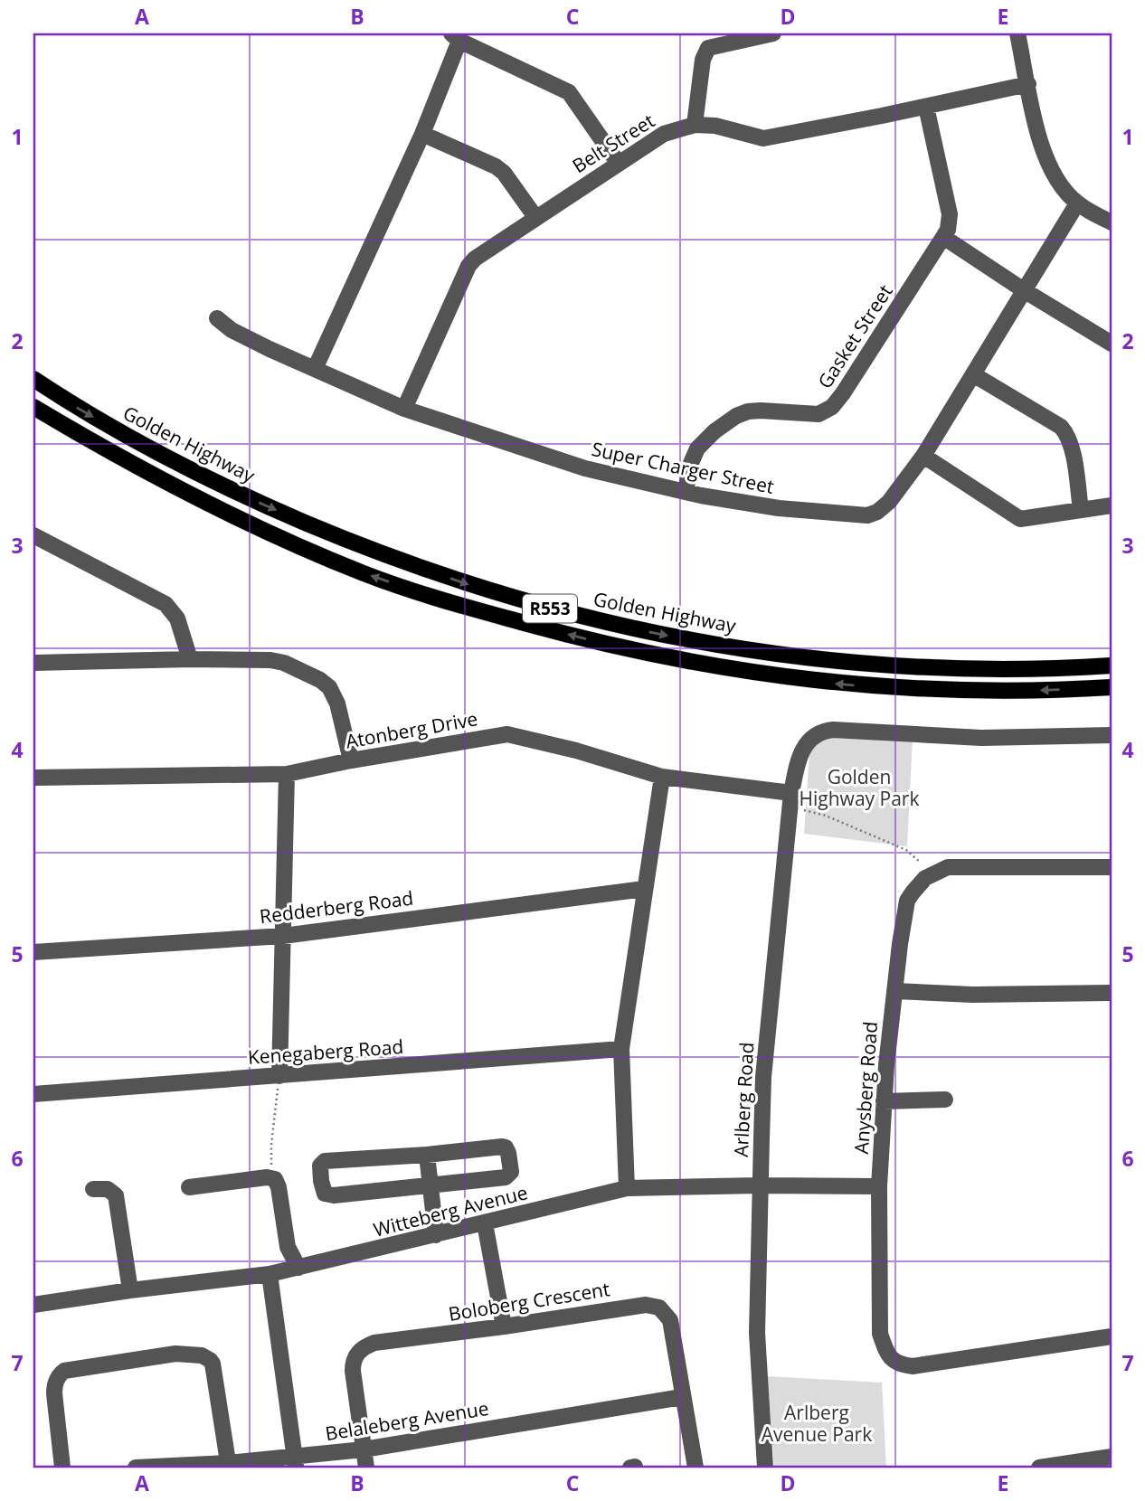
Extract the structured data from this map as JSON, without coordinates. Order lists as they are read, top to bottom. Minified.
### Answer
{"streets":{"main road":["Golden Highway","R553"],"street":["Belt Street","Gasket Street","Super Charger Street","Atonberg Drive","Redderberg Road","Kenegaberg Road","Anysberg Road","Arlberg Road","Witteberg Avenue","Boloberg Crescent","Belaleberg Avenue"]},"crossings":[["Belt Street","Gasket Street"],["Belt Street","Super Charger Street"],["Gasket Street","Super Charger Street"],["Atonberg Drive","Arlberg Road"],["Anysberg Road","Witteberg Avenue"],["Arlberg Road","Witteberg Avenue"],["Boloberg Crescent","Belaleberg Avenue"]],"parks":["Golden Highway Park","Arlberg Avenue Park"],"grid":{"columns":["A","B","C","D","E"],"rows":["1","2","3","4","5","6","7"]}}
